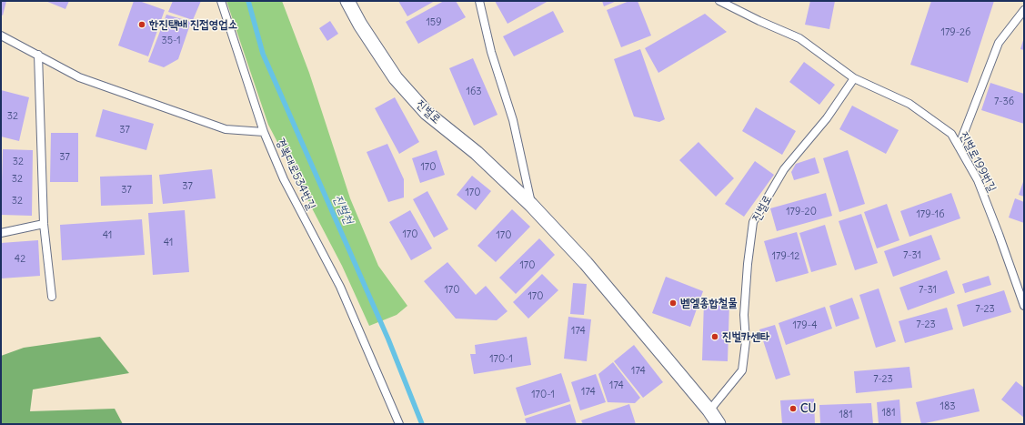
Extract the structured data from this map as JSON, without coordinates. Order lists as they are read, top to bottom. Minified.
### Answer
{"streets":{"street":["진벌로"],"lane":["진벌로199번길","경복대로534번길"]},"crossings":[["진벌로","진벌로199번길"]],"water":["진벌천"],"places":["한진택배 진접영업소","벧엘종합철물","진벌카센타","CU"],"house_numbers":["159","179-26","35-1","163","7-36","32","37","37","32","170","32","37","37","170","32","179-20","179-16","170","41","170","41","7-31","179-12","42","170","170","7-31","170","7-23","7-23","179-4","174","170-1","174","7-23","174","174","170-1","183","181","181"]}
